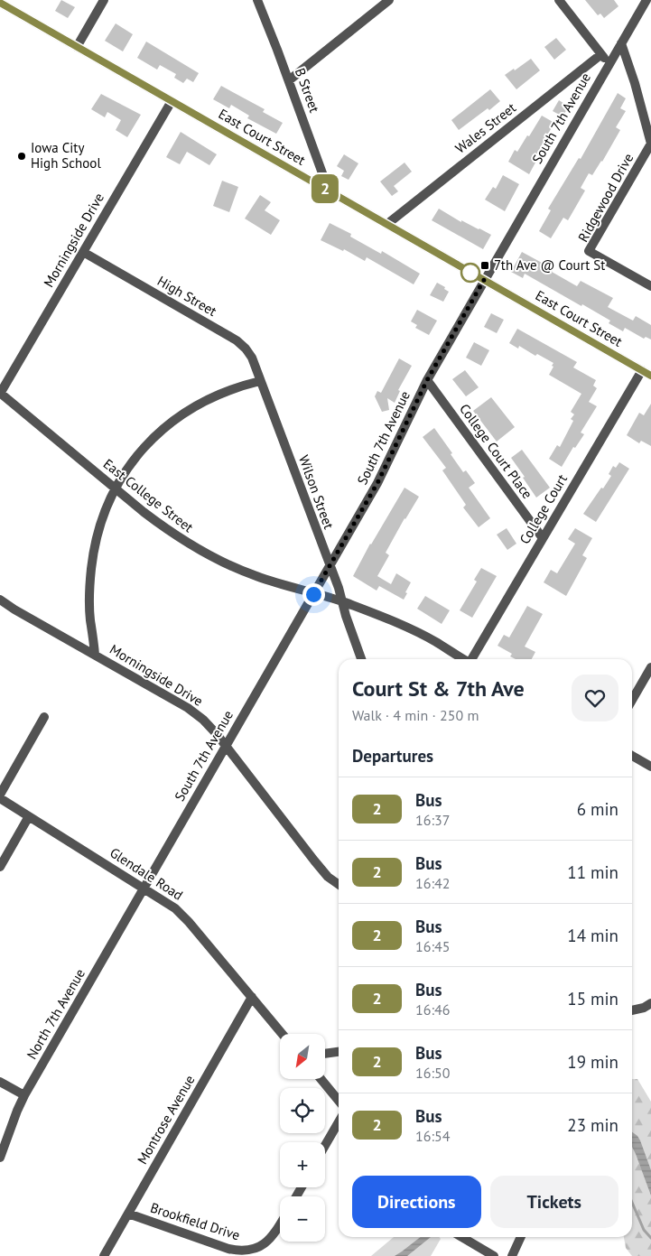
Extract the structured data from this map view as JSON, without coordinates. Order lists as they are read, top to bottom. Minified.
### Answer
{"streets":{"street":["B Street","South 7th Avenue","Wales Street","East Court Street","Ridgewood Drive","Morningside Drive","High Street","College Court Place","Wilson Street","East College Street","College Court","Glendale Road","North 7th Avenue","Montrose Avenue","Brookfield Drive"]},"crossings":[["B Street","East Court Street"],["South 7th Avenue","East Court Street"],["South 7th Avenue","Ridgewood Drive"],["South 7th Avenue","Morningside Drive"],["South 7th Avenue","College Court Place"],["South 7th Avenue","Wilson Street"],["South 7th Avenue","East College Street"],["South 7th Avenue","Glendale Road"],["South 7th Avenue","North 7th Avenue"],["Wales Street","East Court Street"],["East Court Street","Morningside Drive"],["East Court Street","College Court"],["Morningside Drive","High Street"],["Morningside Drive","East College Street"],["High Street","Wilson Street"],["College Court Place","College Court"],["Wilson Street","East College Street"],["Glendale Road","North 7th Avenue"],["Glendale Road","Montrose Avenue"],["Montrose Avenue","Brookfield Drive"]],"places":{"other":["Iowa City High School"],"transit":["7th Ave @ Court St"]},"lines":["bus line 2"],"north":"bottom left","page":{"on_map":"2","heading":[["Court St & 7th Ave","Walk · 4 min · 250 m"],"Departures"],"list":[{"mark":"2","name":"Bus","note":"16:37","value":"6 min"},{"mark":"2","name":"Bus","note":"16:42","value":"11 min"},{"mark":"2","name":"Bus","note":"16:45","value":"14 min"},{"mark":"2","name":"Bus","note":"16:46","value":"15 min"},{"mark":"2","name":"Bus","note":"16:50","value":"19 min"},{"mark":"2","name":"Bus","note":"16:54","value":"23 min"}],"map_buttons":["+","−"],"buttons":["Directions","Tickets"]}}
